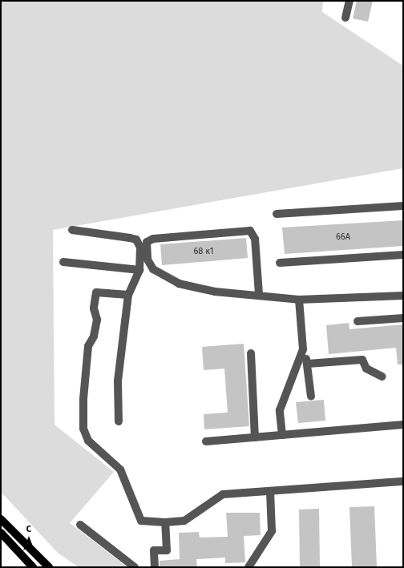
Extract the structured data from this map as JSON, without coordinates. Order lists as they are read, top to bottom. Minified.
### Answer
{"house_numbers":["66А","68 к1"],"north":"top"}
